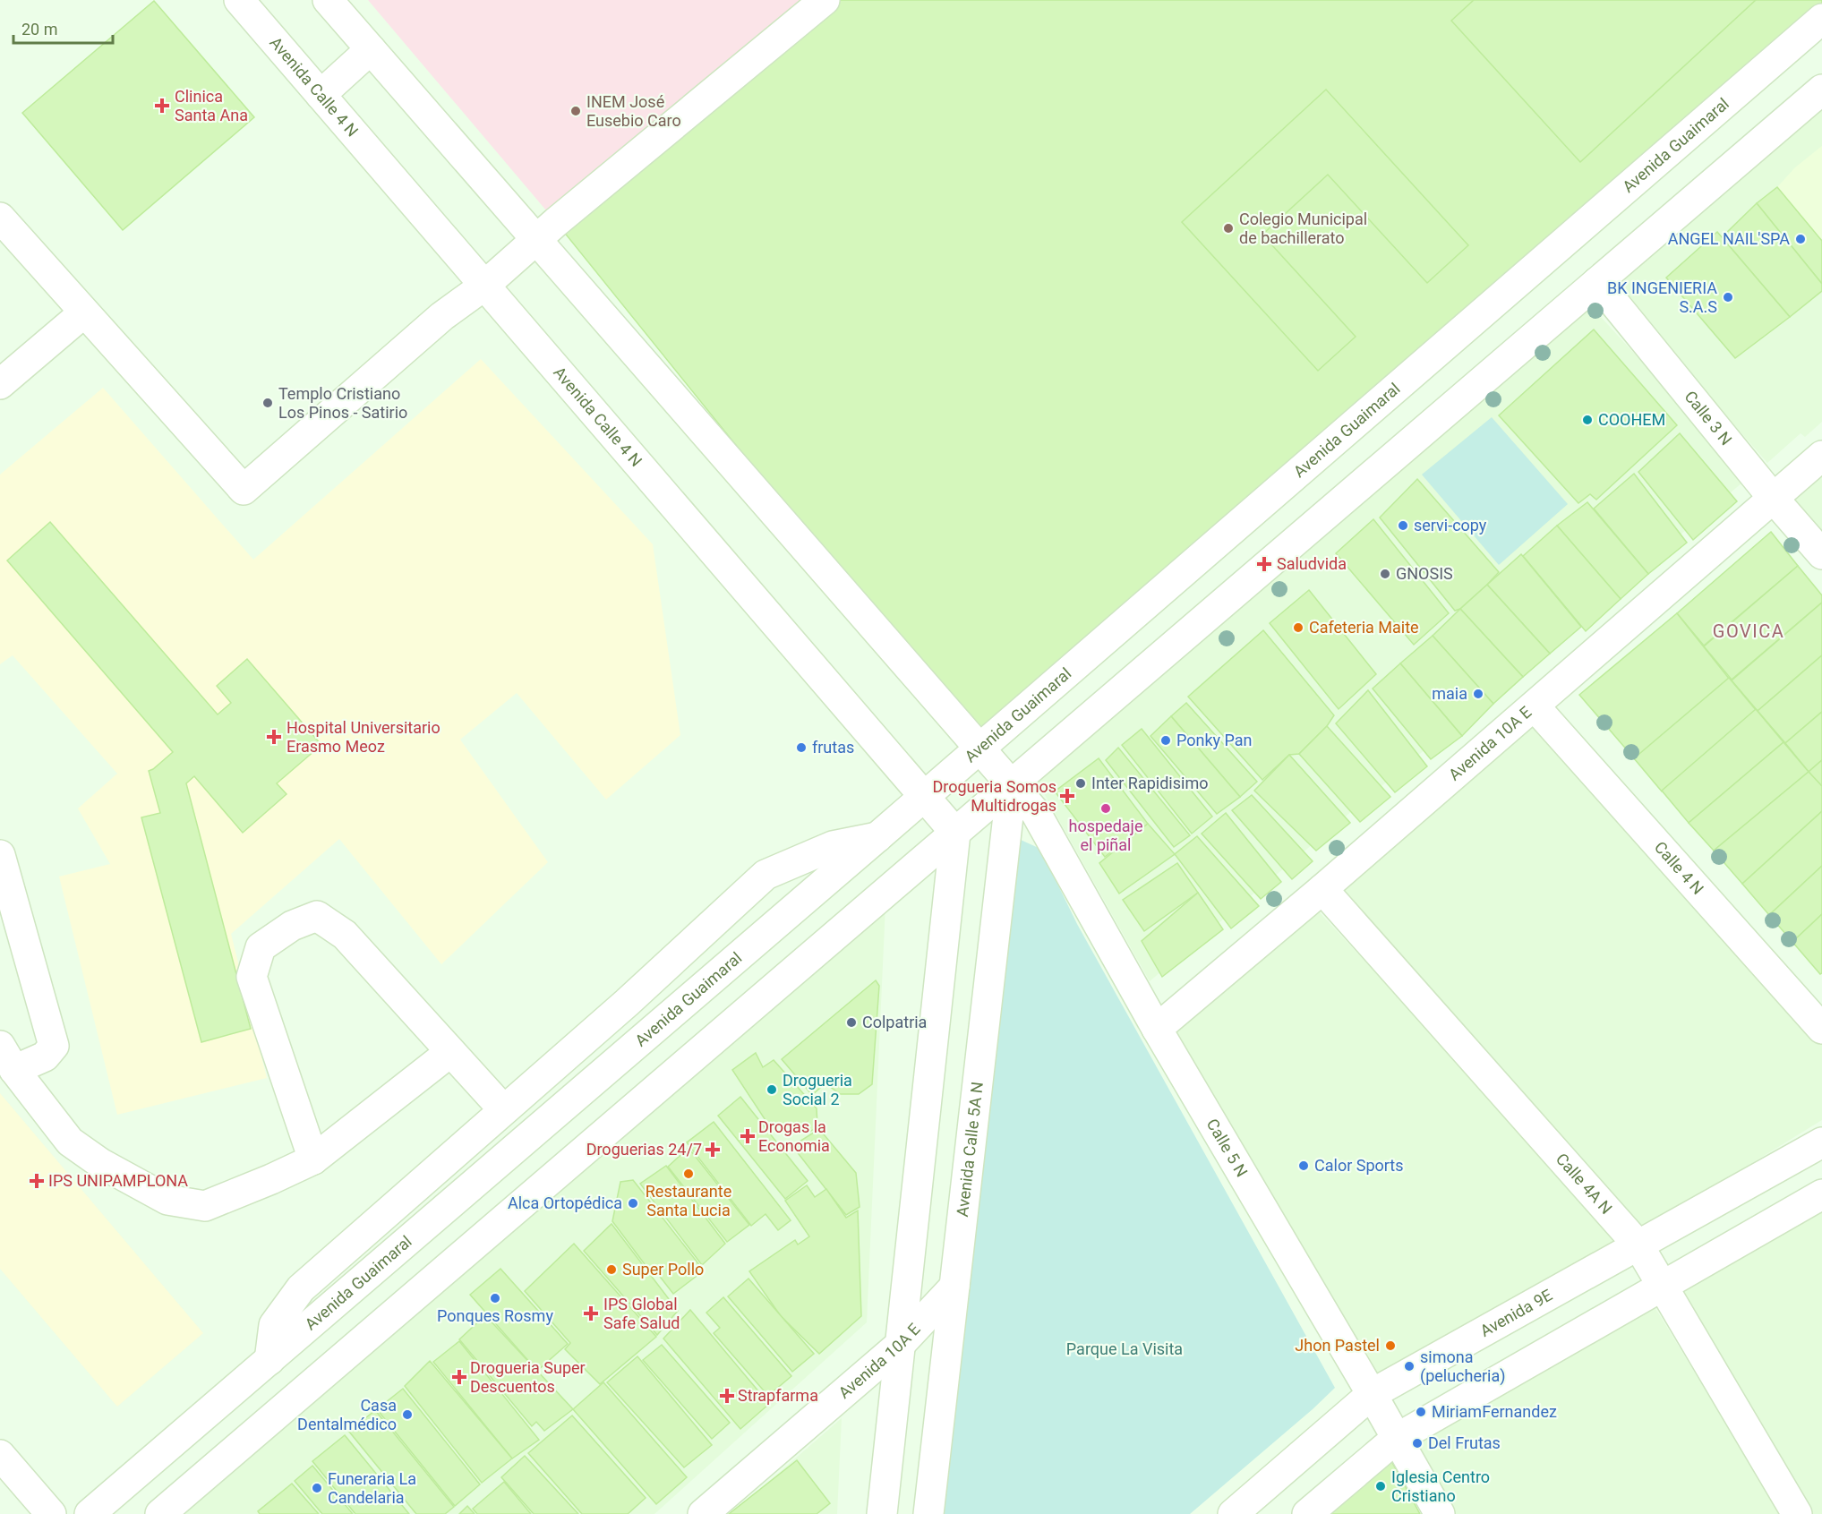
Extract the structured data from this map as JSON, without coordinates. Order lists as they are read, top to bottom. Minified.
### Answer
{"streets":{"street":["Avenida Calle 4 N","Avenida Guaimaral","Calle 3 N","Avenida 10A E","Calle 4 N","Calle 5 N","Avenida Calle 5A N","Calle 4A N","Avenida 9E"]},"crossings":[["Avenida Calle 4 N","Avenida Guaimaral"],["Calle 3 N","Avenida 10A E"],["Avenida 10A E","Calle 4 N"],["Avenida 10A E","Calle 5 N"],["Avenida 10A E","Avenida Calle 5A N"],["Avenida 10A E","Calle 4A N"],["Calle 5 N","Avenida Calle 5A N"],["Calle 5 N","Avenida 9E"],["Calle 4A N","Avenida 9E"]],"districts":["GOVICA"],"parks":["Parque La Visita"],"places":{"health":["Clinica Santa Ana","Saludvida","Hospital Universitario Erasmo Meoz","Drogueria Somos Multidrogas","Drogas la Economia","Droguerias 24/7","IPS UNIPAMPLONA","IPS Global Safe Salud","Drogueria Super Descuentos","Strapfarma"],"other":["INEM José Eusebio Caro","Colegio Municipal de bachillerato","ANGEL NAIL'SPA","BK INGENIERIA S.A.S","Templo Cristiano Los Pinos - Satirio","COOHEM","servi-copy","GNOSIS","Cafeteria Maite","maia","Ponky Pan","frutas","Inter Rapidisimo","hospedaje el piñal","Colpatria","Drogueria Social 2","Calor Sports","Restaurante Santa Lucia","Alca Ortopédica","Super Pollo","Ponques Rosmy","Jhon Pastel","simona (pelucheria)","MiriamFernandez","Casa Dentalmédico","Del Frutas","Iglesia Centro Cristiano","Funeraria La Candelaria"]},"scale_bar":"20 m"}
